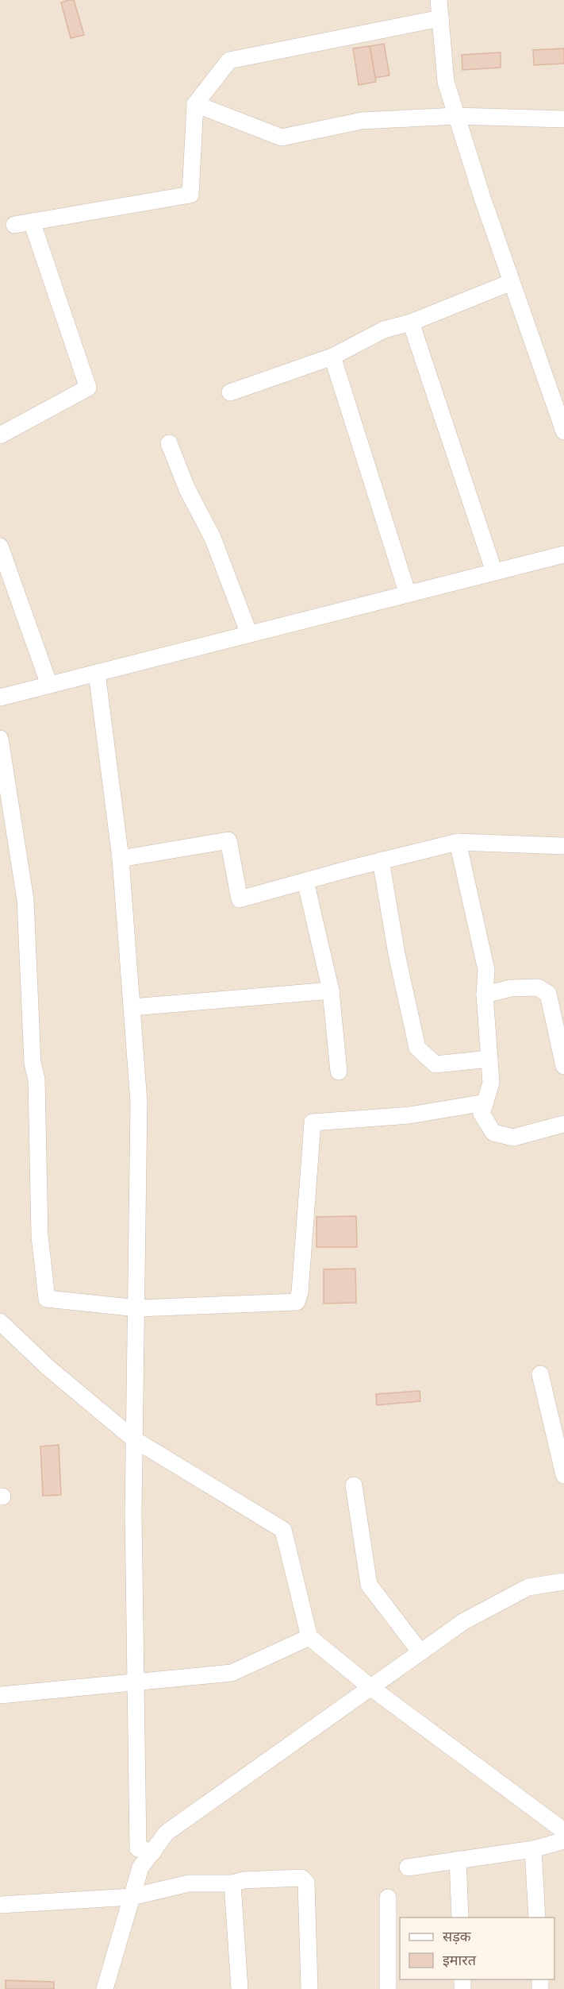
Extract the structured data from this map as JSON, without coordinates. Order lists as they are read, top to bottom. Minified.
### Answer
{"legend":["सड़क","इमारत"]}
